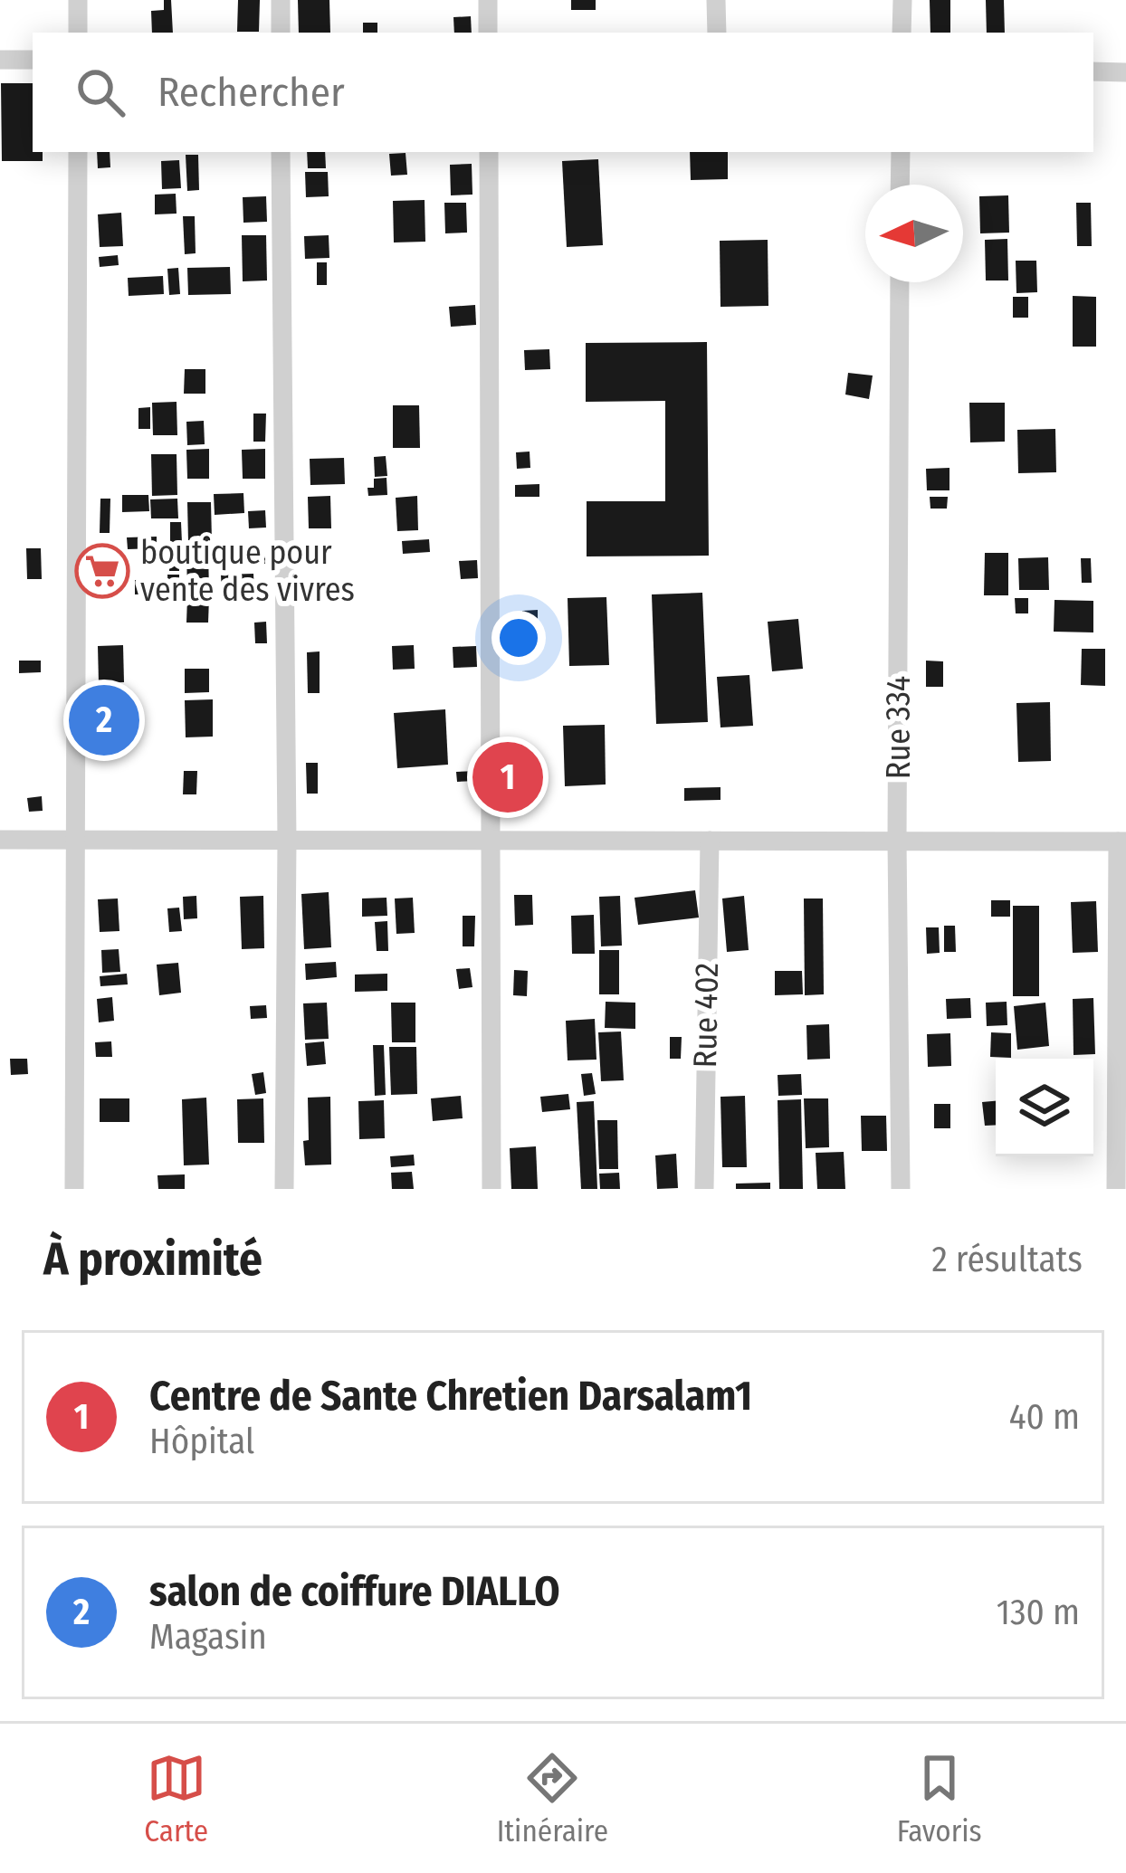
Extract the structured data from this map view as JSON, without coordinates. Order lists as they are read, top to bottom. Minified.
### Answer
{"streets":{"street":["Rue 334","Rue 402"]},"places":{"supermarket":["boutique pour vente des vivres"]},"north":"left","page":{"search":"Rechercher","pins":["2","1"],"heading":["À proximité","2 résultats"],"list":[{"mark":"1","name":"Centre de Sante Chretien Darsalam1","note":"Hôpital","value":"40 m"},{"mark":"2","name":"salon de coiffure DIALLO","note":"Magasin","value":"130 m"}],"nav":["Carte","Itinéraire","Favoris"]}}
